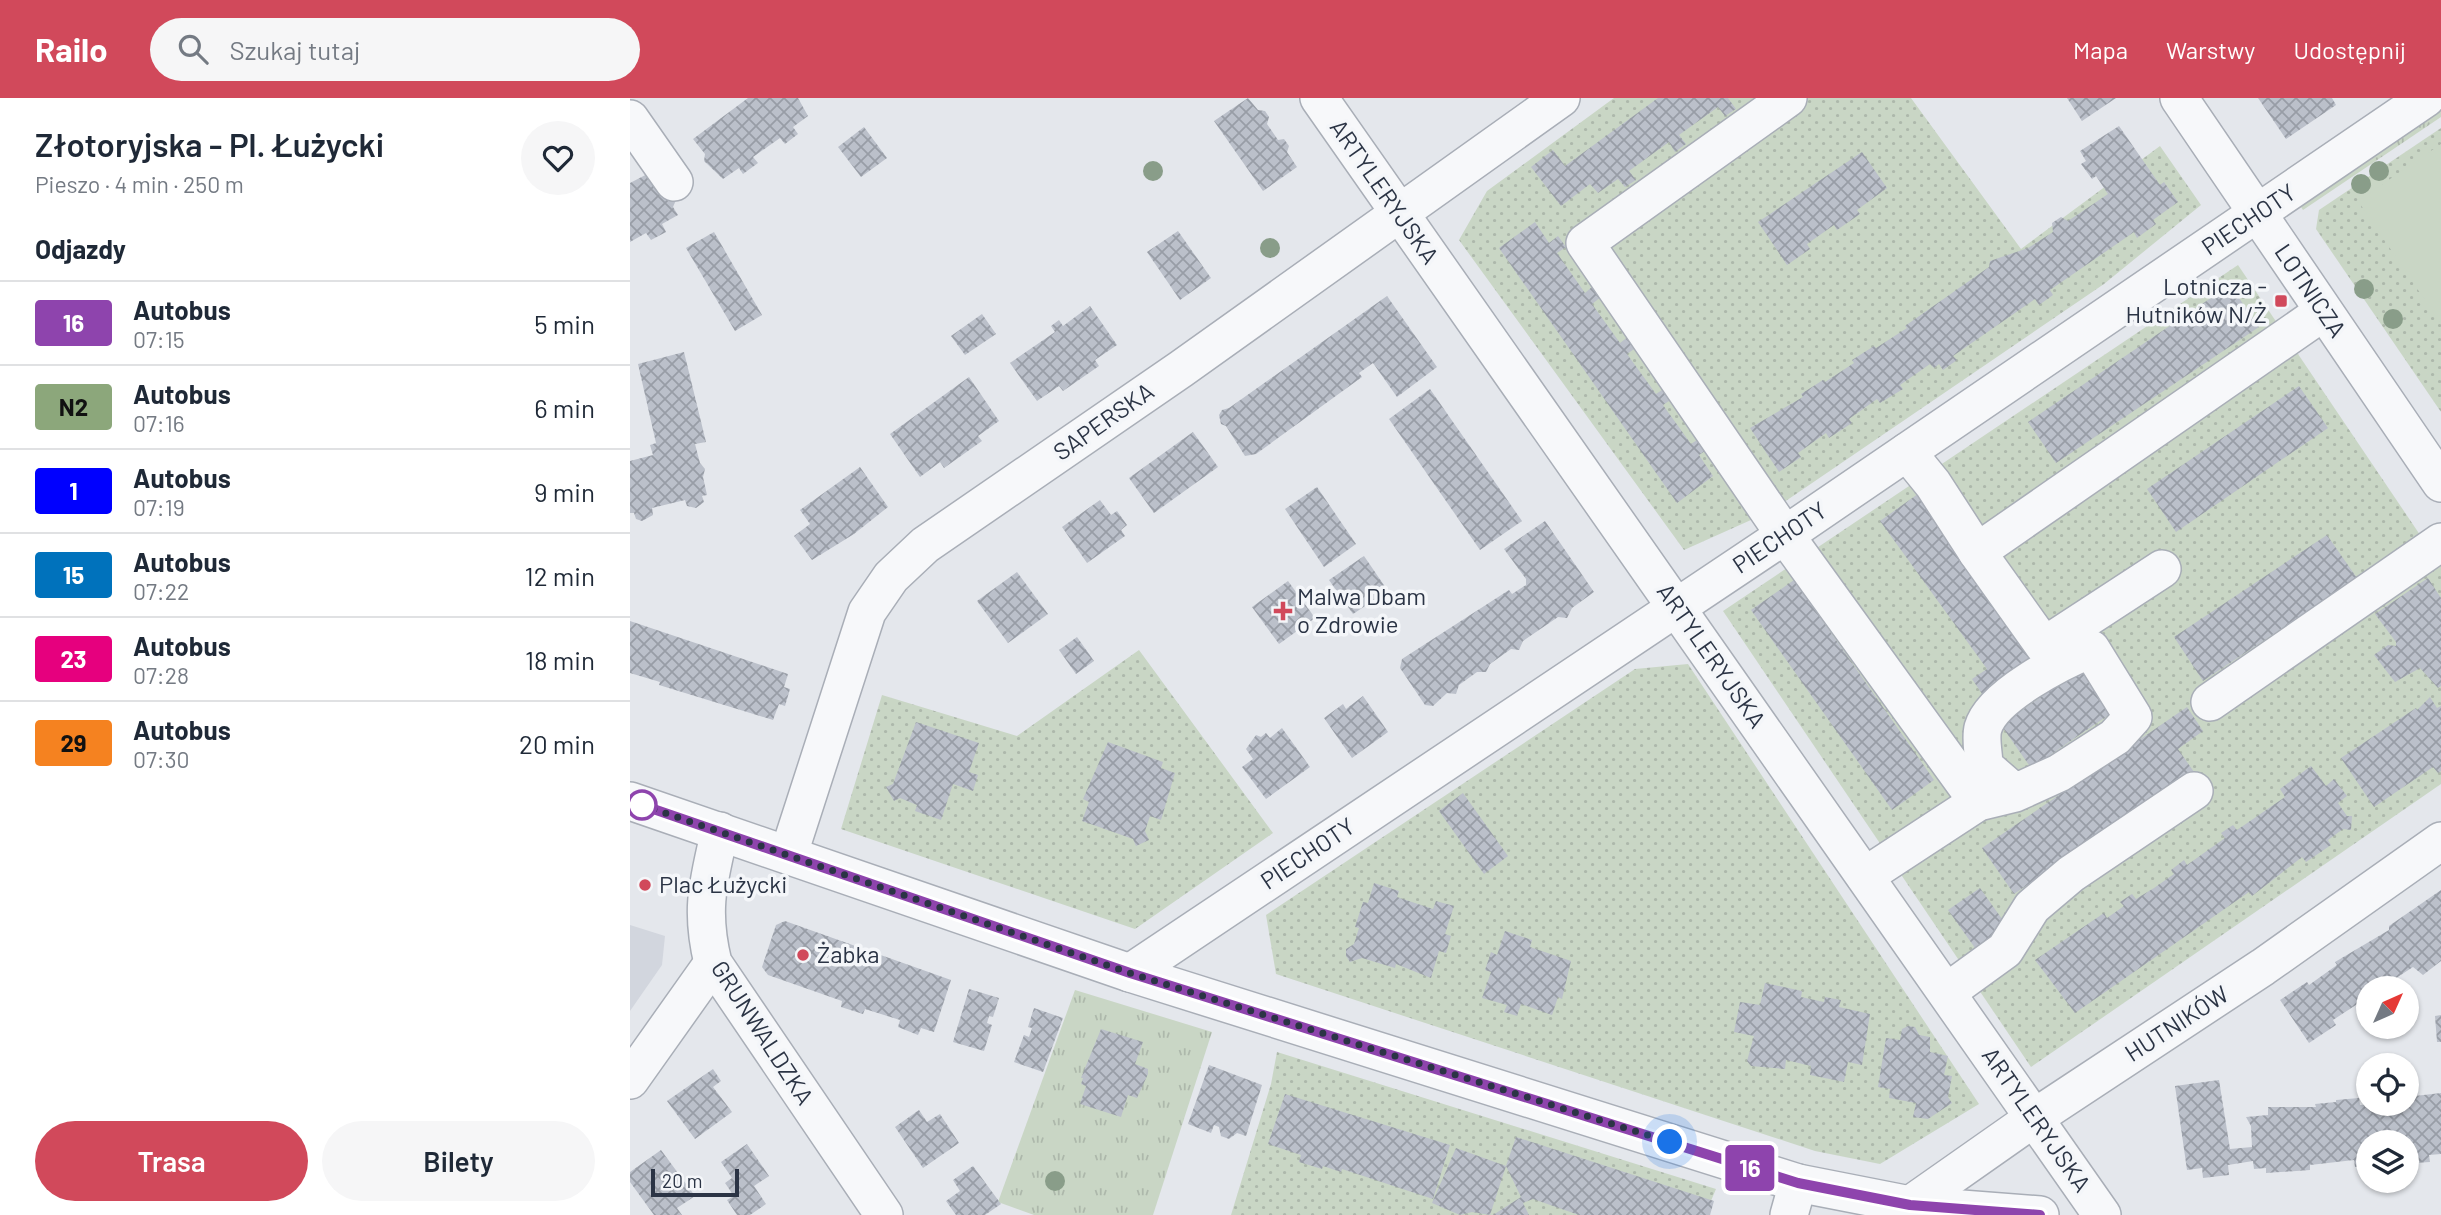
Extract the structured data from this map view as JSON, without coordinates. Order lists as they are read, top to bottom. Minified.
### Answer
{"streets":{"street":["ARTYLERYJSKA","PIECHOTY","LOTNICZA","SAPERSKA","HUTNIKÓW","GRUNWALDZKA"]},"crossings":[["ARTYLERYJSKA","PIECHOTY"],["ARTYLERYJSKA","SAPERSKA"],["ARTYLERYJSKA","HUTNIKÓW"],["PIECHOTY","LOTNICZA"]],"places":{"transit":["Lotnicza - Hutników N/Ż"],"health":["Malwa Dbam o Zdrowie"],"other":["Plac Łużycki","Żabka"]},"lines":["bus line 16"],"scale_bar":"20 m","north":"top right","page":{"header":"Railo","search":"Szukaj tutaj","nav":["Mapa","Warstwy","Udostępnij"],"heading":[["Złotoryjska - Pl. Łużycki","Pieszo · 4 min · 250 m"],"Odjazdy"],"on_map":"16","list":[{"mark":"16","name":"Autobus","note":"07:15","value":"5 min"},{"mark":"N2","name":"Autobus","note":"07:16","value":"6 min"},{"mark":"1","name":"Autobus","note":"07:19","value":"9 min"},{"mark":"15","name":"Autobus","note":"07:22","value":"12 min"},{"mark":"23","name":"Autobus","note":"07:28","value":"18 min"},{"mark":"29","name":"Autobus","note":"07:30","value":"20 min"}],"buttons":["Trasa","Bilety"],"scale":"20 m"}}
